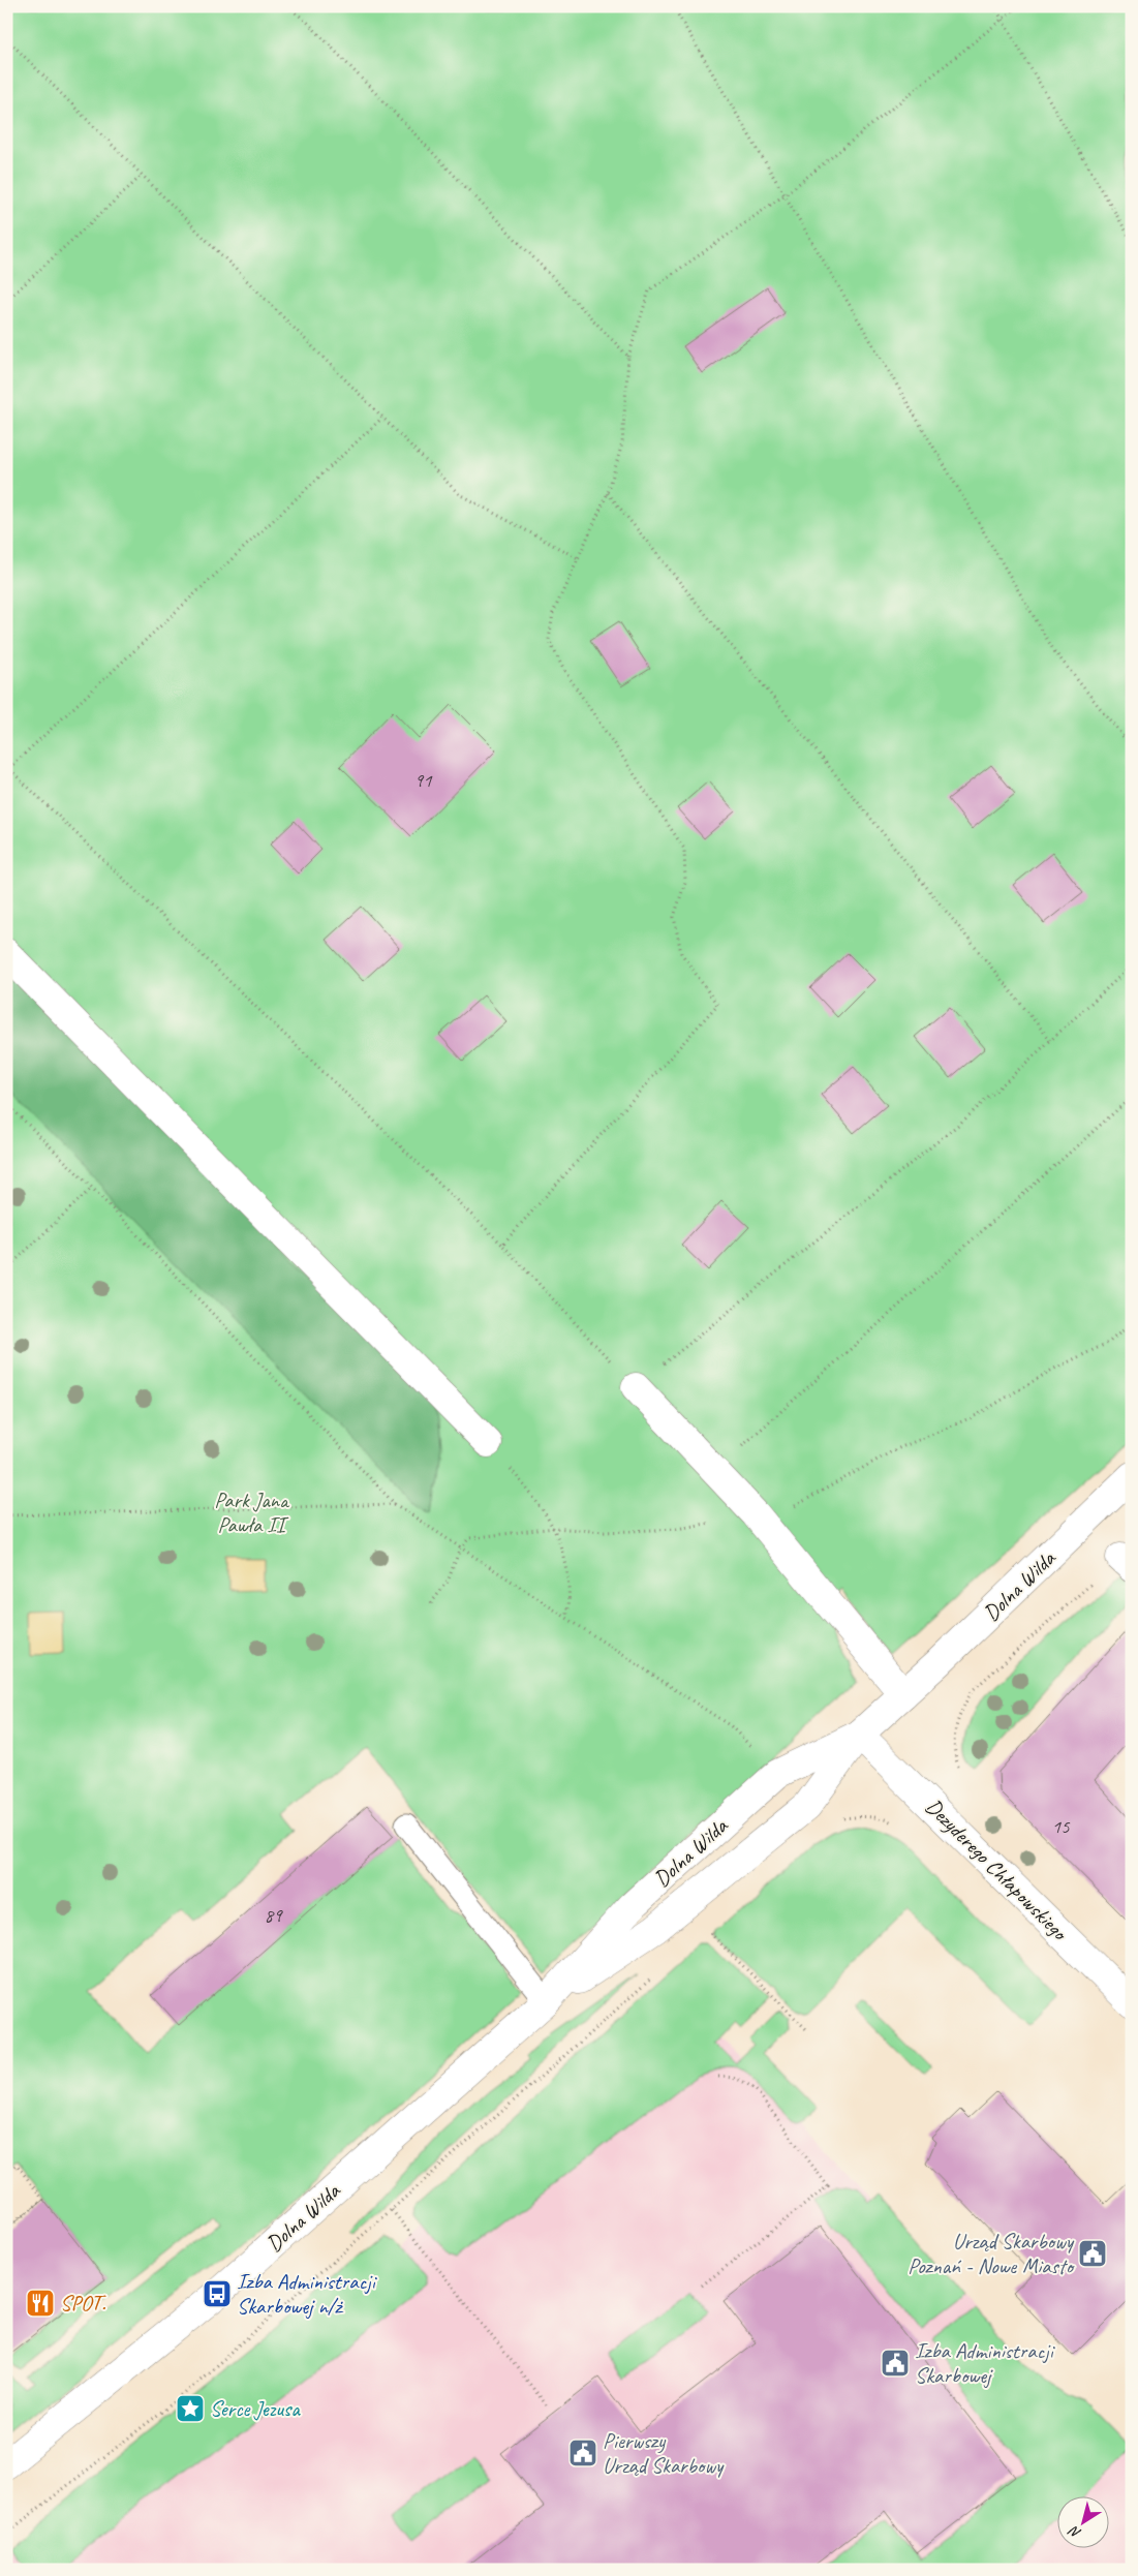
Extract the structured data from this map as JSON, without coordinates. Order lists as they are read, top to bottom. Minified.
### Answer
{"streets":{"street":["Dolna Wilda","Dezyderego Chłapowskiego"]},"crossings":[["Dolna Wilda","Dezyderego Chłapowskiego"]],"parks":["Park Jana Pawła II"],"places":{"public building":["Urząd Skarbowy Poznań - Nowe Miasto","Izba Administracji Skarbowej","Pierwszy Urząd Skarbowy"],"bus stop":["Izba Administracji Skarbowej n/ż"],"restaurant":["SPOT."],"place":["Serce Jezusa"]},"house_numbers":["91","15","89"],"north":"bottom left"}
